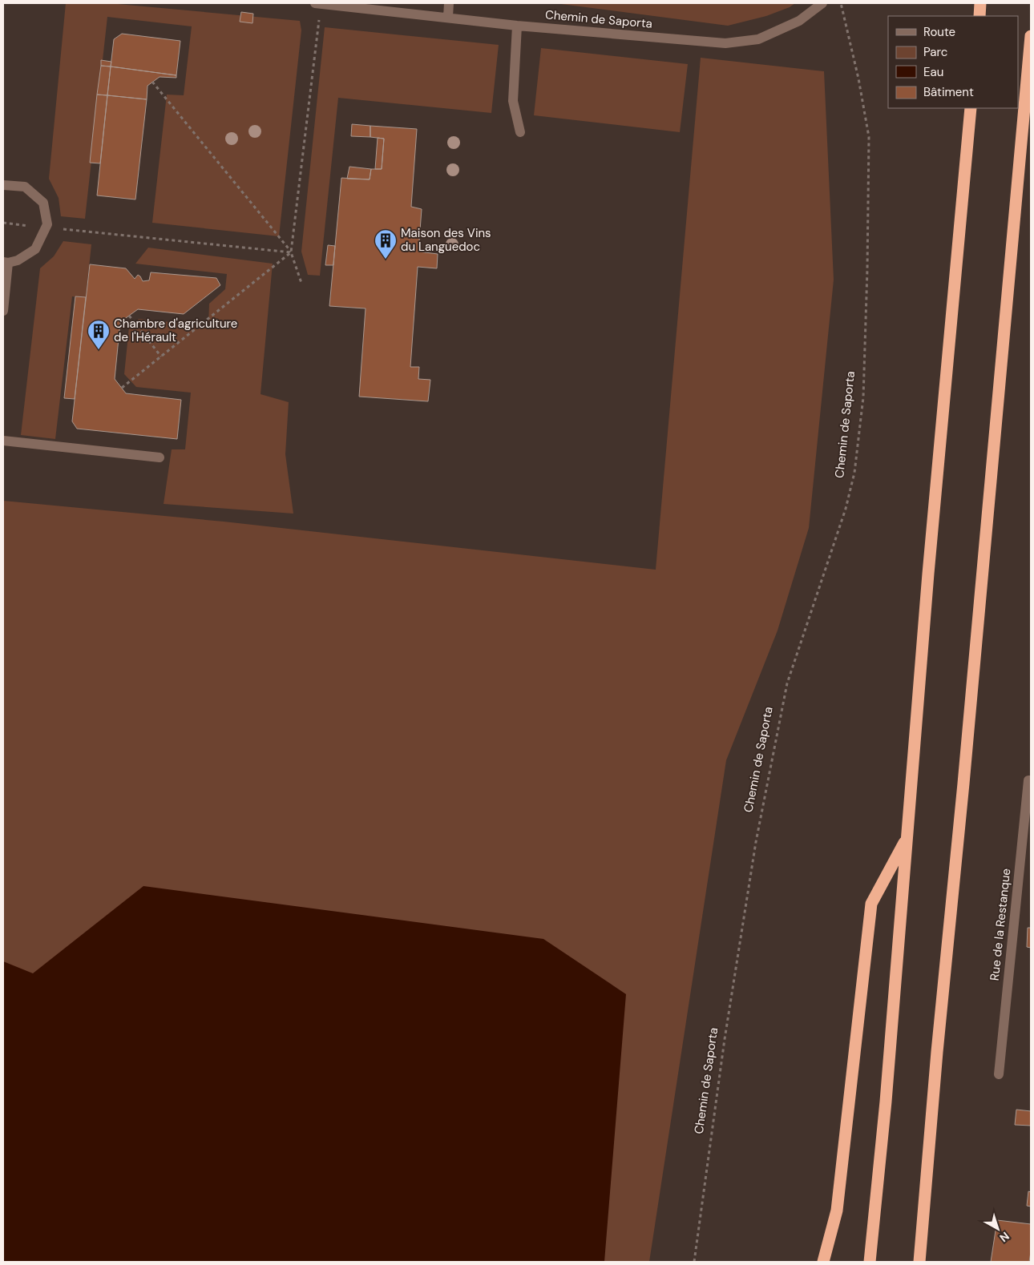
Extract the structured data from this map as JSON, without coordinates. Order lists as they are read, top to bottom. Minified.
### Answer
{"streets":{"street":["Chemin de Saporta","Rue de la Restanque"]},"places":{"building":["Maison des Vins du Languedoc","Chambre d'agriculture de l'Hérault"]},"legend":["Route","Parc","Eau","Bâtiment"],"north":"bottom right"}
